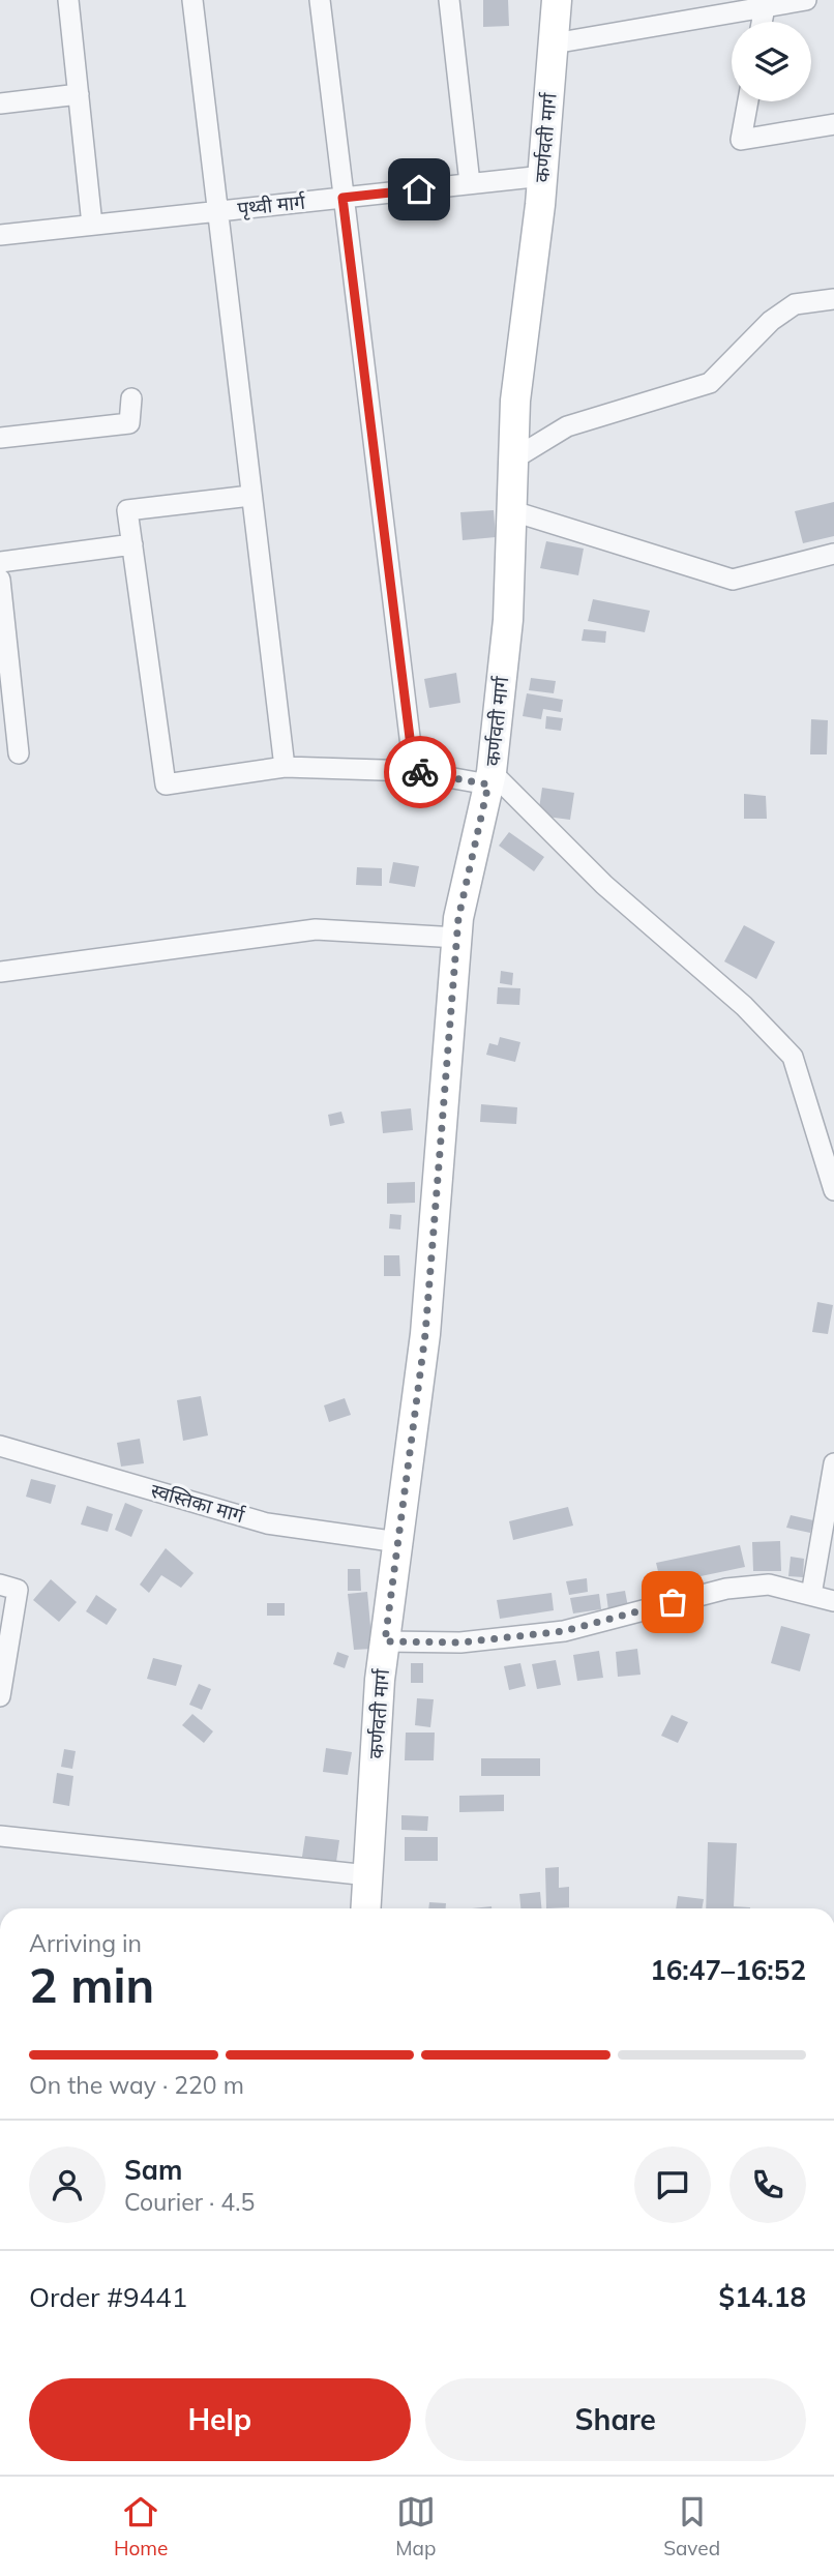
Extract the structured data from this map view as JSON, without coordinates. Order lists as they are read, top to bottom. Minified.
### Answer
{"streets":{"main road":["कर्णवती मार्ग"],"street":["पृथ्वी मार्ग","स्वस्तिका मार्ग"]},"crossings":[["कर्णवती मार्ग","पृथ्वी मार्ग"],["कर्णवती मार्ग","स्वस्तिका मार्ग"]],"page":{"heading":["2 min","Arriving in","16:47–16:52"],"panel":["Sam","Courier · 4.5","Order #9441","$14.18"],"bar":"On the way · 220 m","buttons":["Help","Share"],"tabs":["Home","Map","Saved"]}}
